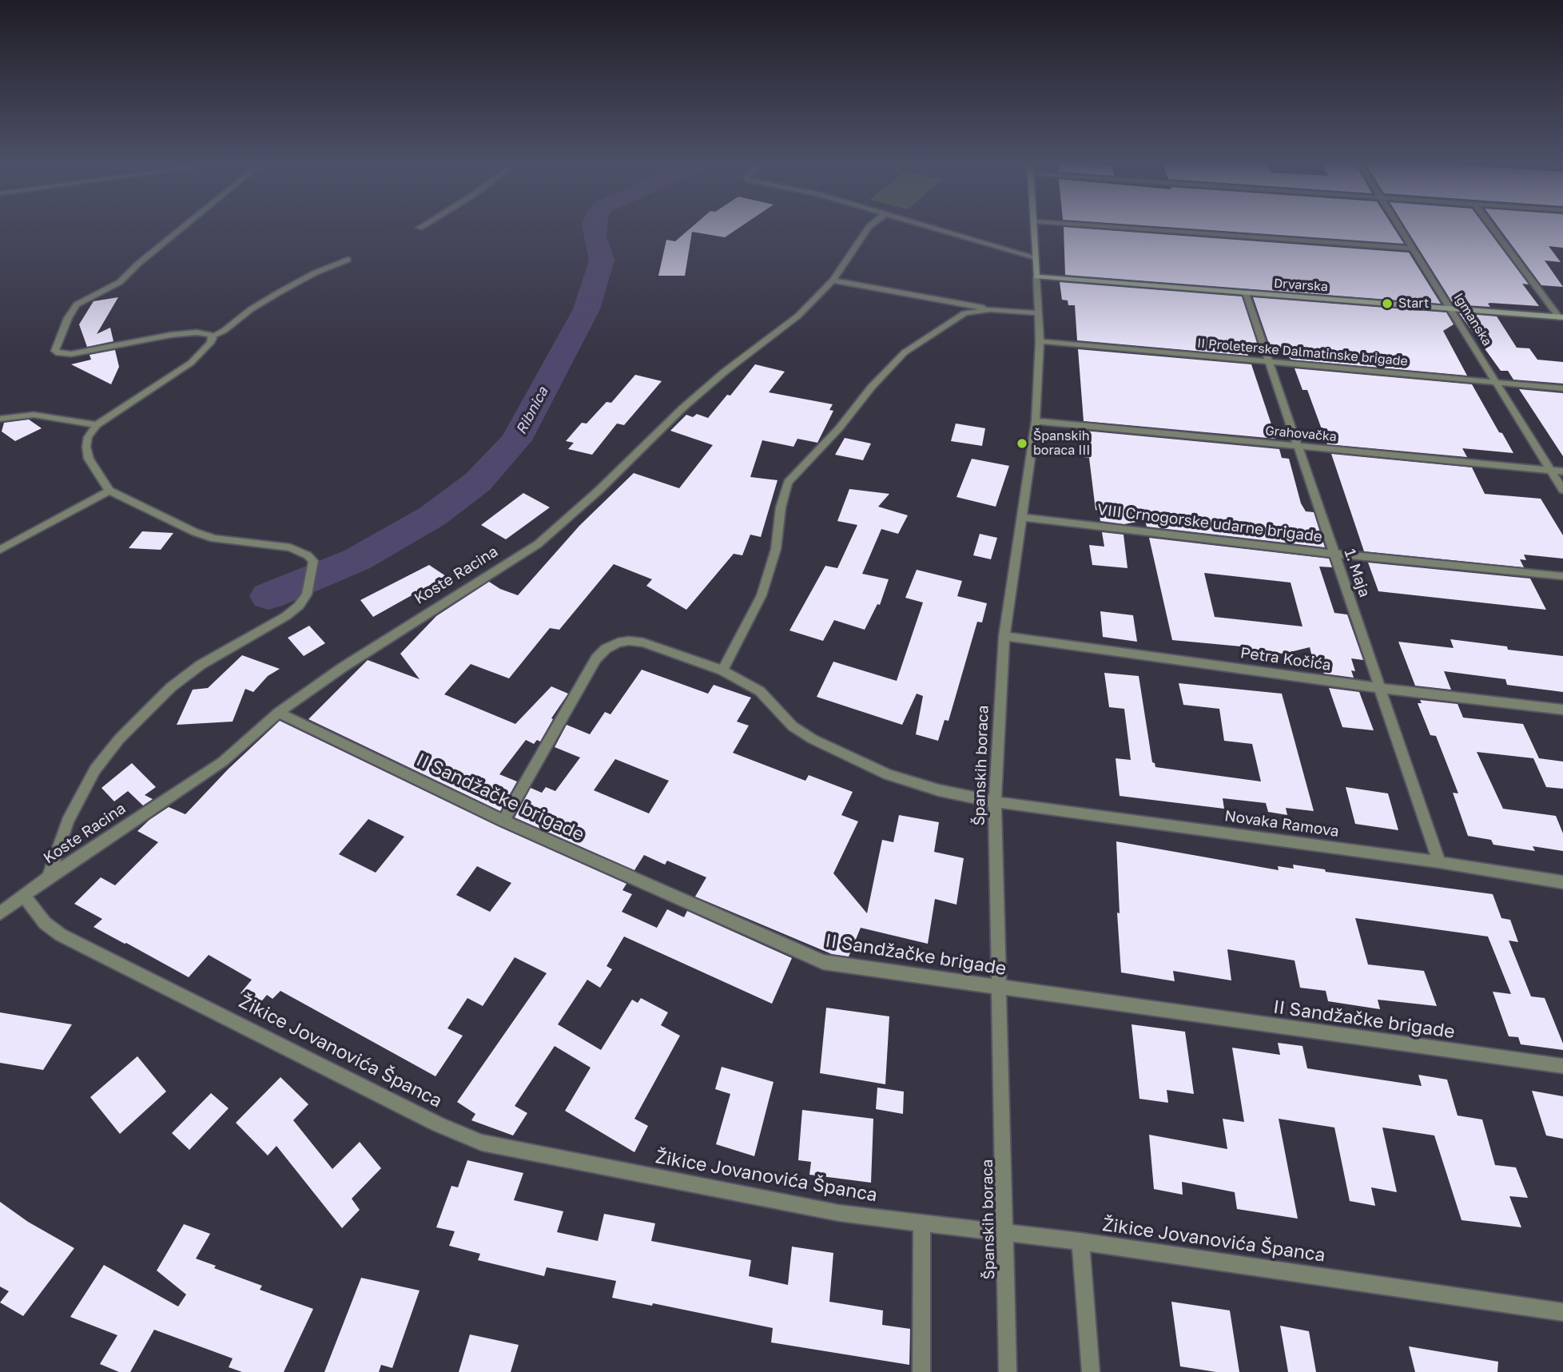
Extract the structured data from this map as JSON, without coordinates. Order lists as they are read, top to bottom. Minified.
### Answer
{"streets":{"main road":["Drvarska","Španskih boraca"],"street":["Igmanska","II Proleterske Dalmatinske brigade","Grahovačka","VIII Crnogorske udarne brigade","1. Maja","Koste Racina","Petra Kočića","II Sandžačke brigade","Novaka Ramova","Žikice Jovanovića Španca"]},"crossings":[["Drvarska","Igmanska"],["Drvarska","1. Maja"],["Drvarska","Španskih boraca"],["Igmanska","II Proleterske Dalmatinske brigade"],["Igmanska","Grahovačka"],["II Proleterske Dalmatinske brigade","1. Maja"],["II Proleterske Dalmatinske brigade","Španskih boraca"],["Grahovačka","1. Maja"],["Grahovačka","Španskih boraca"],["VIII Crnogorske udarne brigade","1. Maja"],["VIII Crnogorske udarne brigade","Španskih boraca"],["1. Maja","Petra Kočića"],["1. Maja","Novaka Ramova"],["Koste Racina","II Sandžačke brigade"],["Koste Racina","Žikice Jovanovića Španca"],["Petra Kočića","Španskih boraca"],["Španskih boraca","II Sandžačke brigade"],["Španskih boraca","Novaka Ramova"],["Španskih boraca","Žikice Jovanovića Španca"],["II Sandžačke brigade","Novaka Ramova"]],"water":["Ribnica"],"places":["Start","Španskih boraca III"]}
